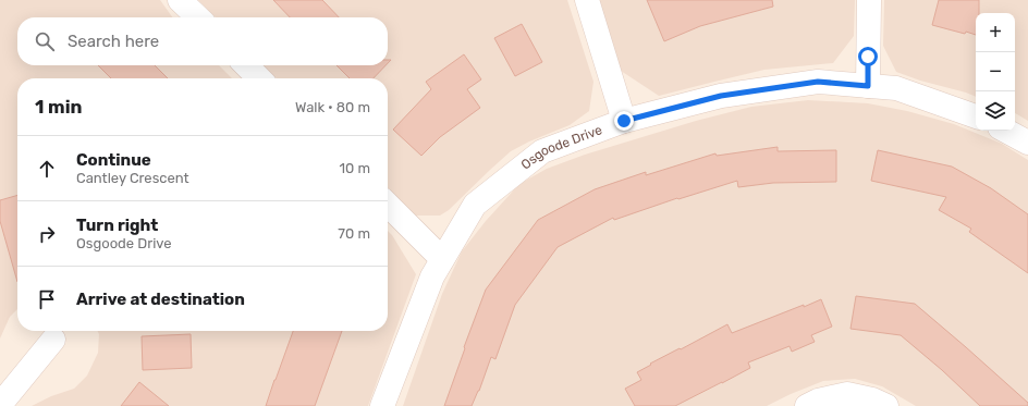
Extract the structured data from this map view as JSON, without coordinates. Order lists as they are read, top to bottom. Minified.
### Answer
{"streets":{"street":["Osgoode Drive"]},"page":{"map_buttons":["+","−"],"search":"Search here","heading":["1 min","Walk · 80 m"],"list":[["Continue","Cantley Crescent","10 m"],["Turn right","Osgoode Drive","70 m"],"Arrive at destination"]}}
